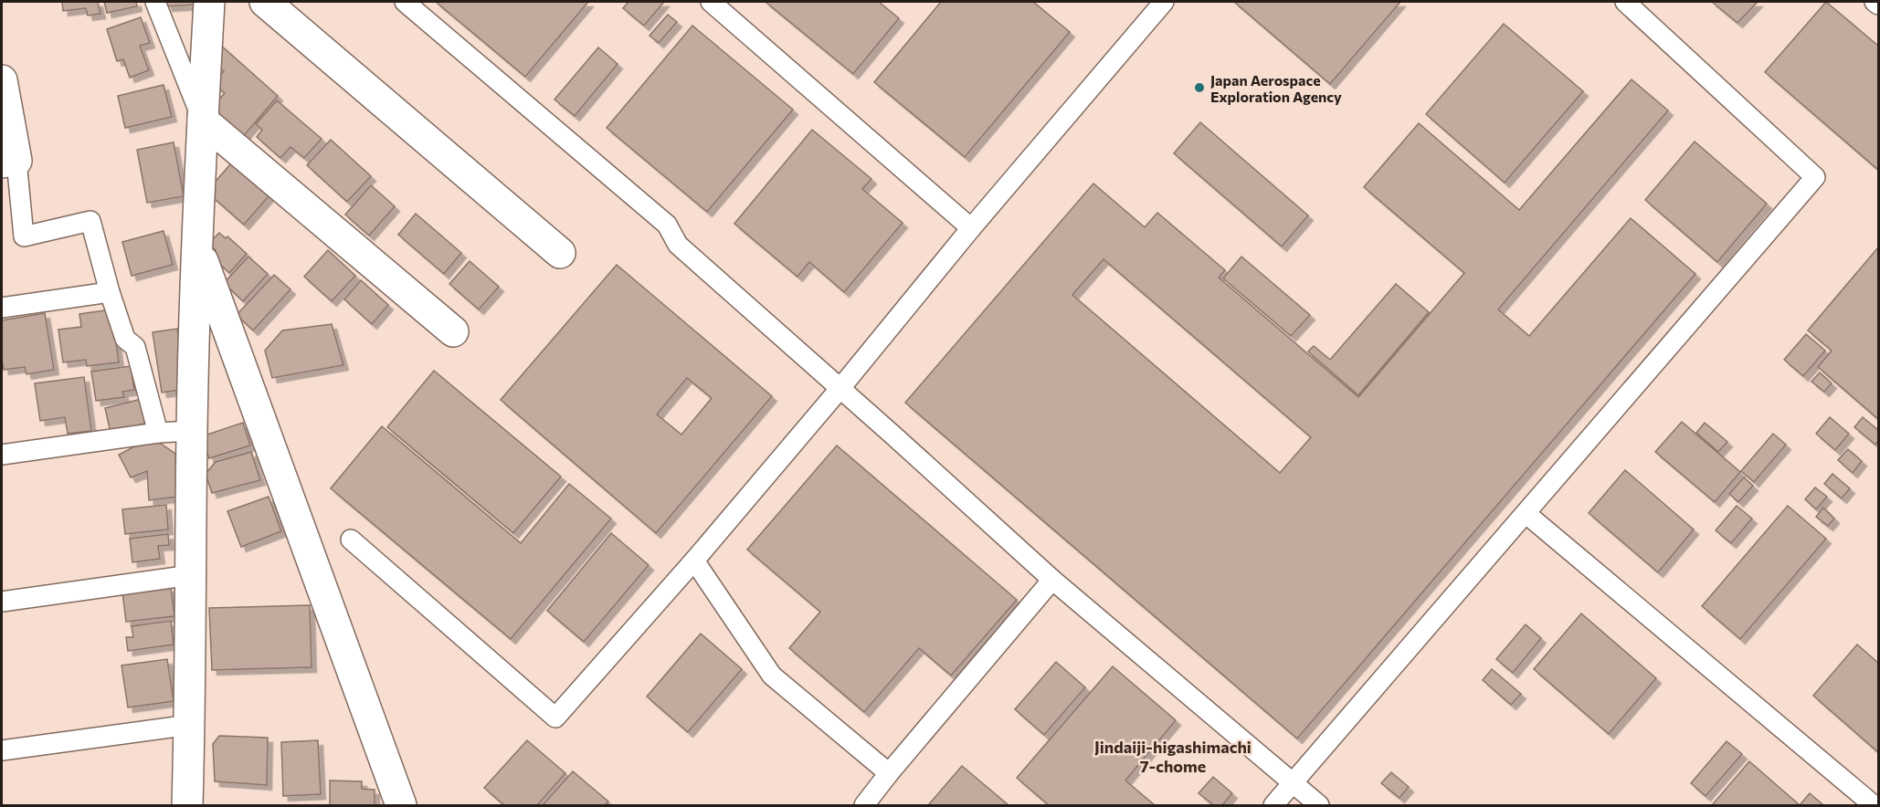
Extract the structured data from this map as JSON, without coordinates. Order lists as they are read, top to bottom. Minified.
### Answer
{"districts":["Jindaiji-higashimachi 7-chome"],"places":["Japan Aerospace Exploration Agency"]}
